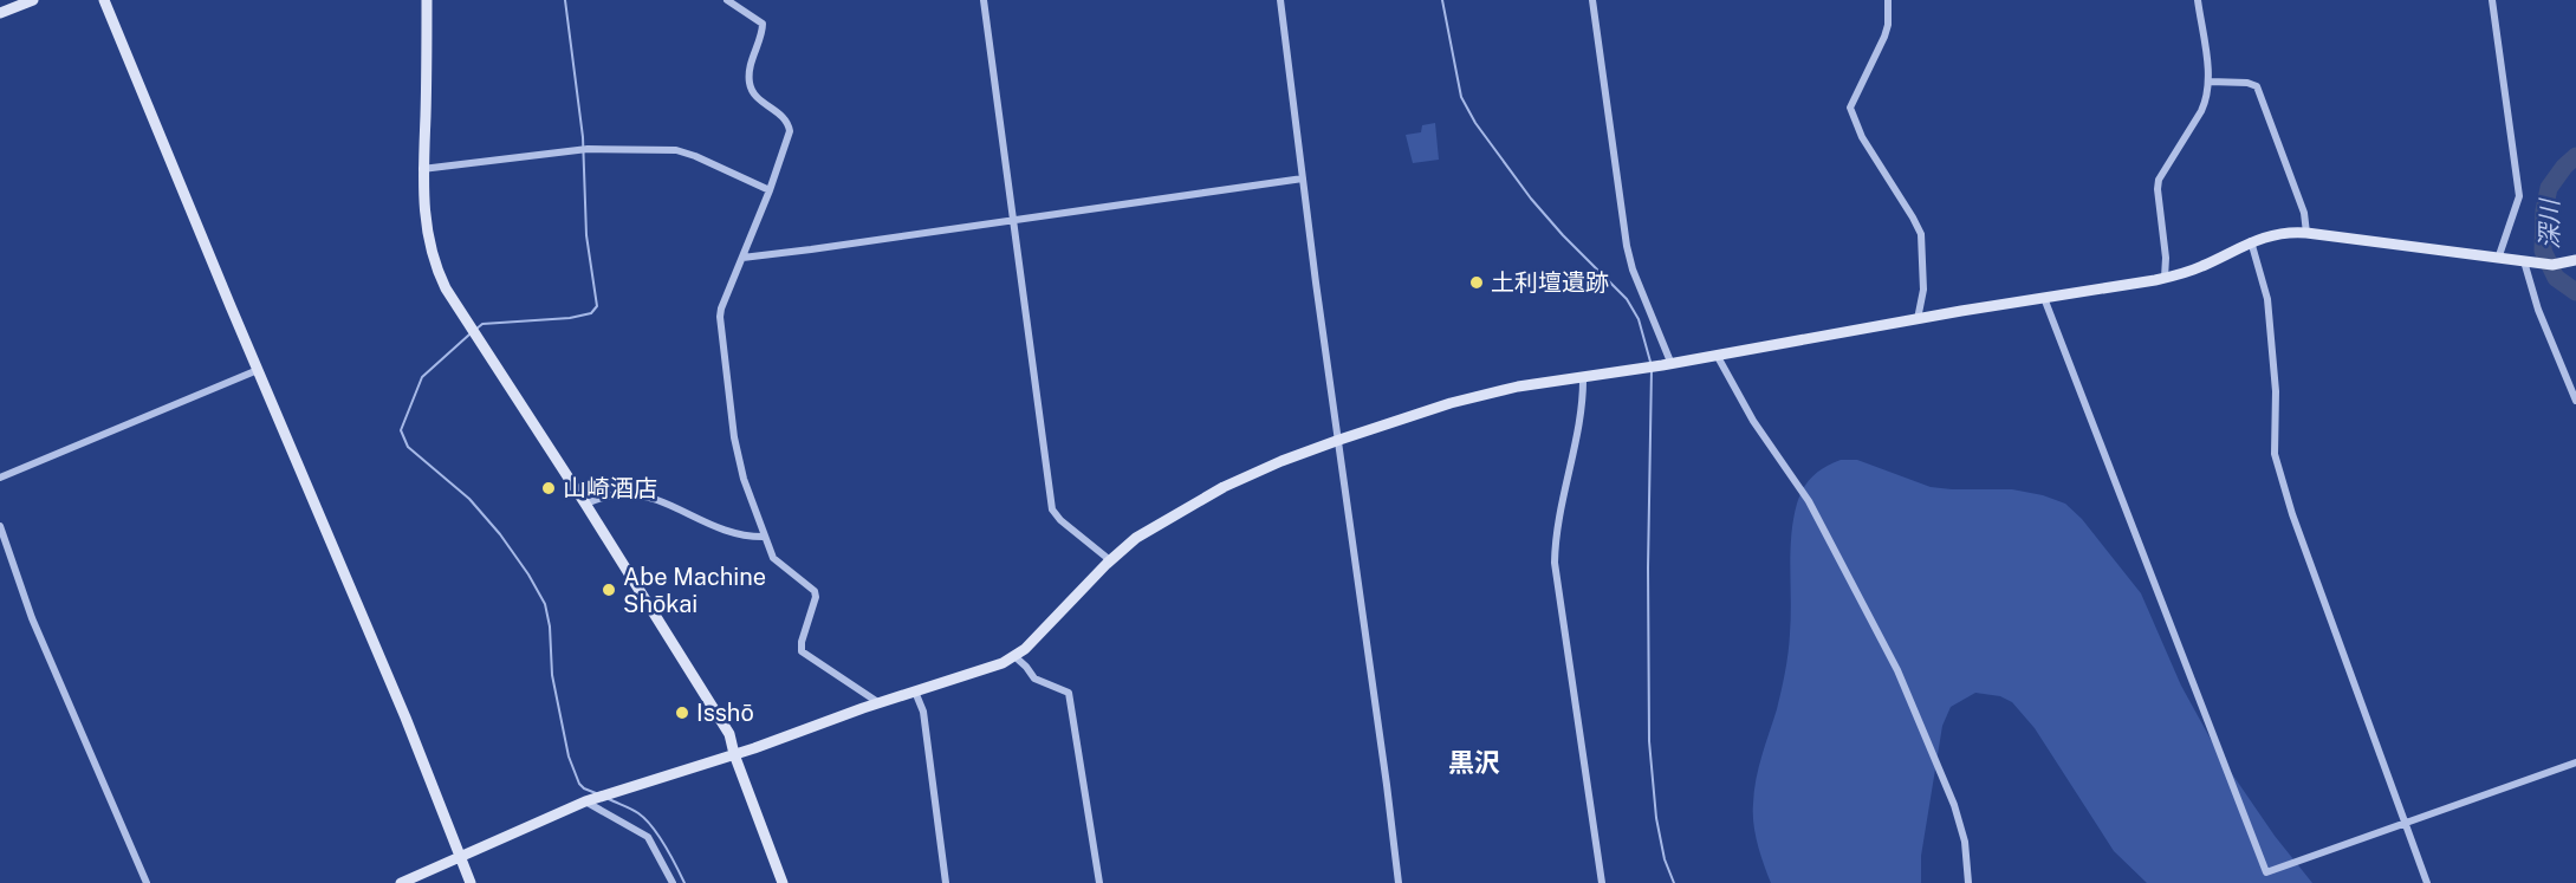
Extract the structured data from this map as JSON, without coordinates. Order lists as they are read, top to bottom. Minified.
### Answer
{"districts":["黒沢"],"water":["深川"],"places":["土利壇遺跡","山崎酒店","Abe Machine Shōkai","Isshō"]}
